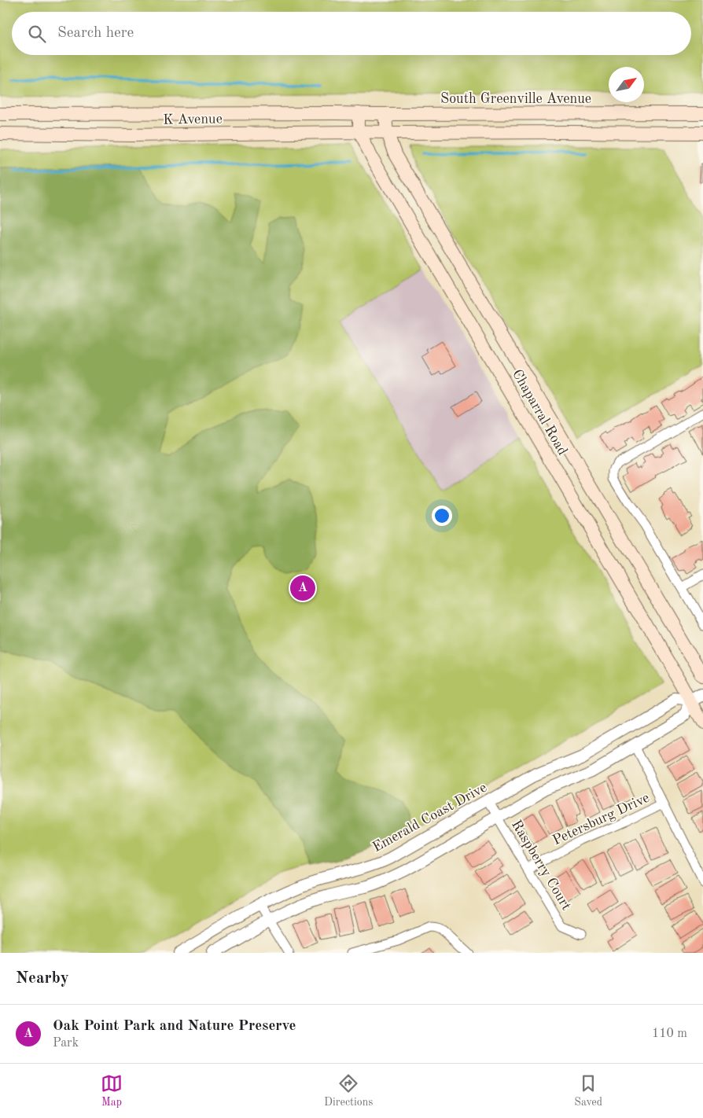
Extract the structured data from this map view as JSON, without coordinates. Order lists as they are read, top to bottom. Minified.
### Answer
{"streets":{"main road":["South Greenville Avenue","K Avenue","Chaparral Road"],"street":["Emerald Coast Drive","Petersburg Drive","Raspberry Court"]},"crossings":[["South Greenville Avenue","K Avenue"],["South Greenville Avenue","Chaparral Road"],["K Avenue","Chaparral Road"],["Chaparral Road","Emerald Coast Drive"],["Emerald Coast Drive","Raspberry Court"],["Petersburg Drive","Raspberry Court"]],"north":"top right","page":{"search":"Search here","pins":"A","heading":"Nearby","list":[{"mark":"A","name":"Oak Point Park and Nature Preserve","note":"Park","value":"110 m"}],"nav":["Map","Directions","Saved"]}}
